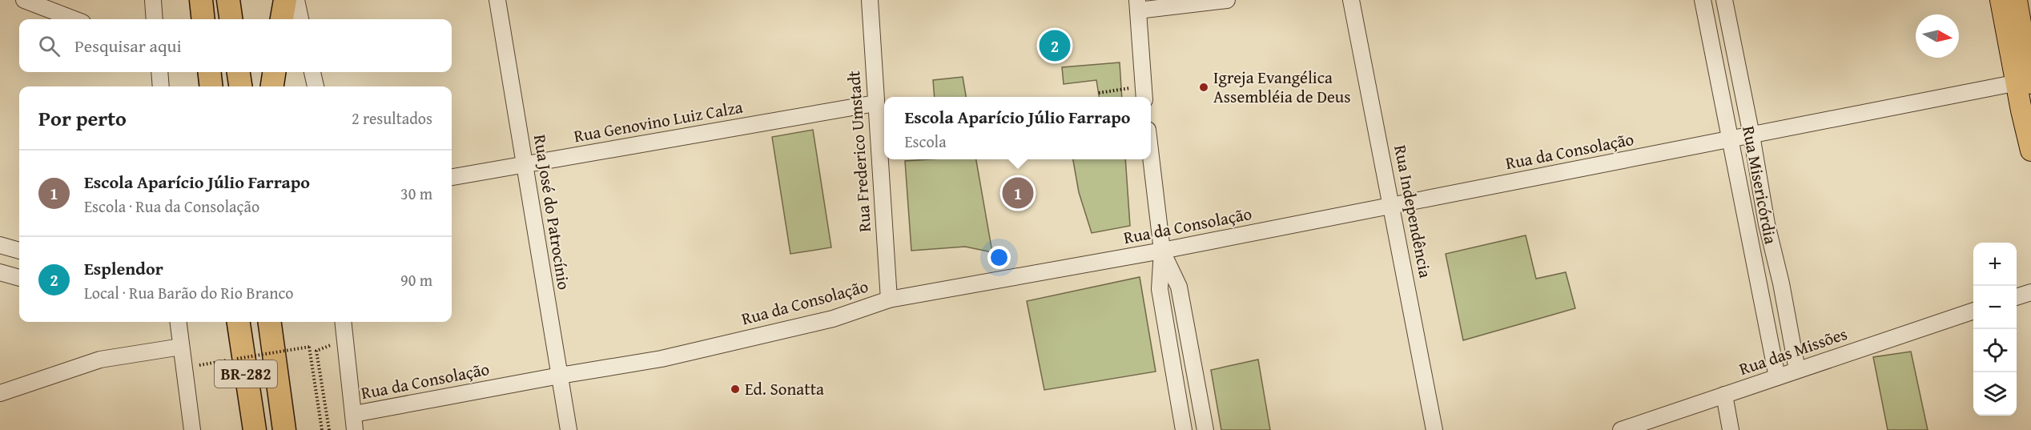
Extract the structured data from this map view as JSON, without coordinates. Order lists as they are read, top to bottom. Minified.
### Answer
{"streets":{"highway":["BR-282"],"street":["Rua Genovino Luiz Calza","Rua Frederico Umstadt","Rua da Consolação","Rua Misericórdia","Rua Independência","Rua José do Patrocínio","Rua das Missões"]},"crossings":[["Rua Genovino Luiz Calza","Rua Frederico Umstadt"],["Rua Genovino Luiz Calza","Rua José do Patrocínio"],["Rua Frederico Umstadt","Rua da Consolação"],["Rua da Consolação","Rua Misericórdia"],["Rua da Consolação","Rua Independência"],["Rua da Consolação","Rua José do Patrocínio"],["Rua Misericórdia","Rua das Missões"]],"places":["Igreja Evangélica Assembléia de Deus","Ed. Sonatta"],"north":"right","page":{"search":"Pesquisar aqui","pins":["2","1"],"heading":["Por perto","2 resultados"],"popup":["Escola Aparício Júlio Farrapo","Escola"],"list":[{"mark":"1","name":"Escola Aparício Júlio Farrapo","note":"Escola · Rua da Consolação","value":"30 m"},{"mark":"2","name":"Esplendor","note":"Local · Rua Barão do Rio Branco","value":"90 m"}],"map_buttons":["+","−"]}}
